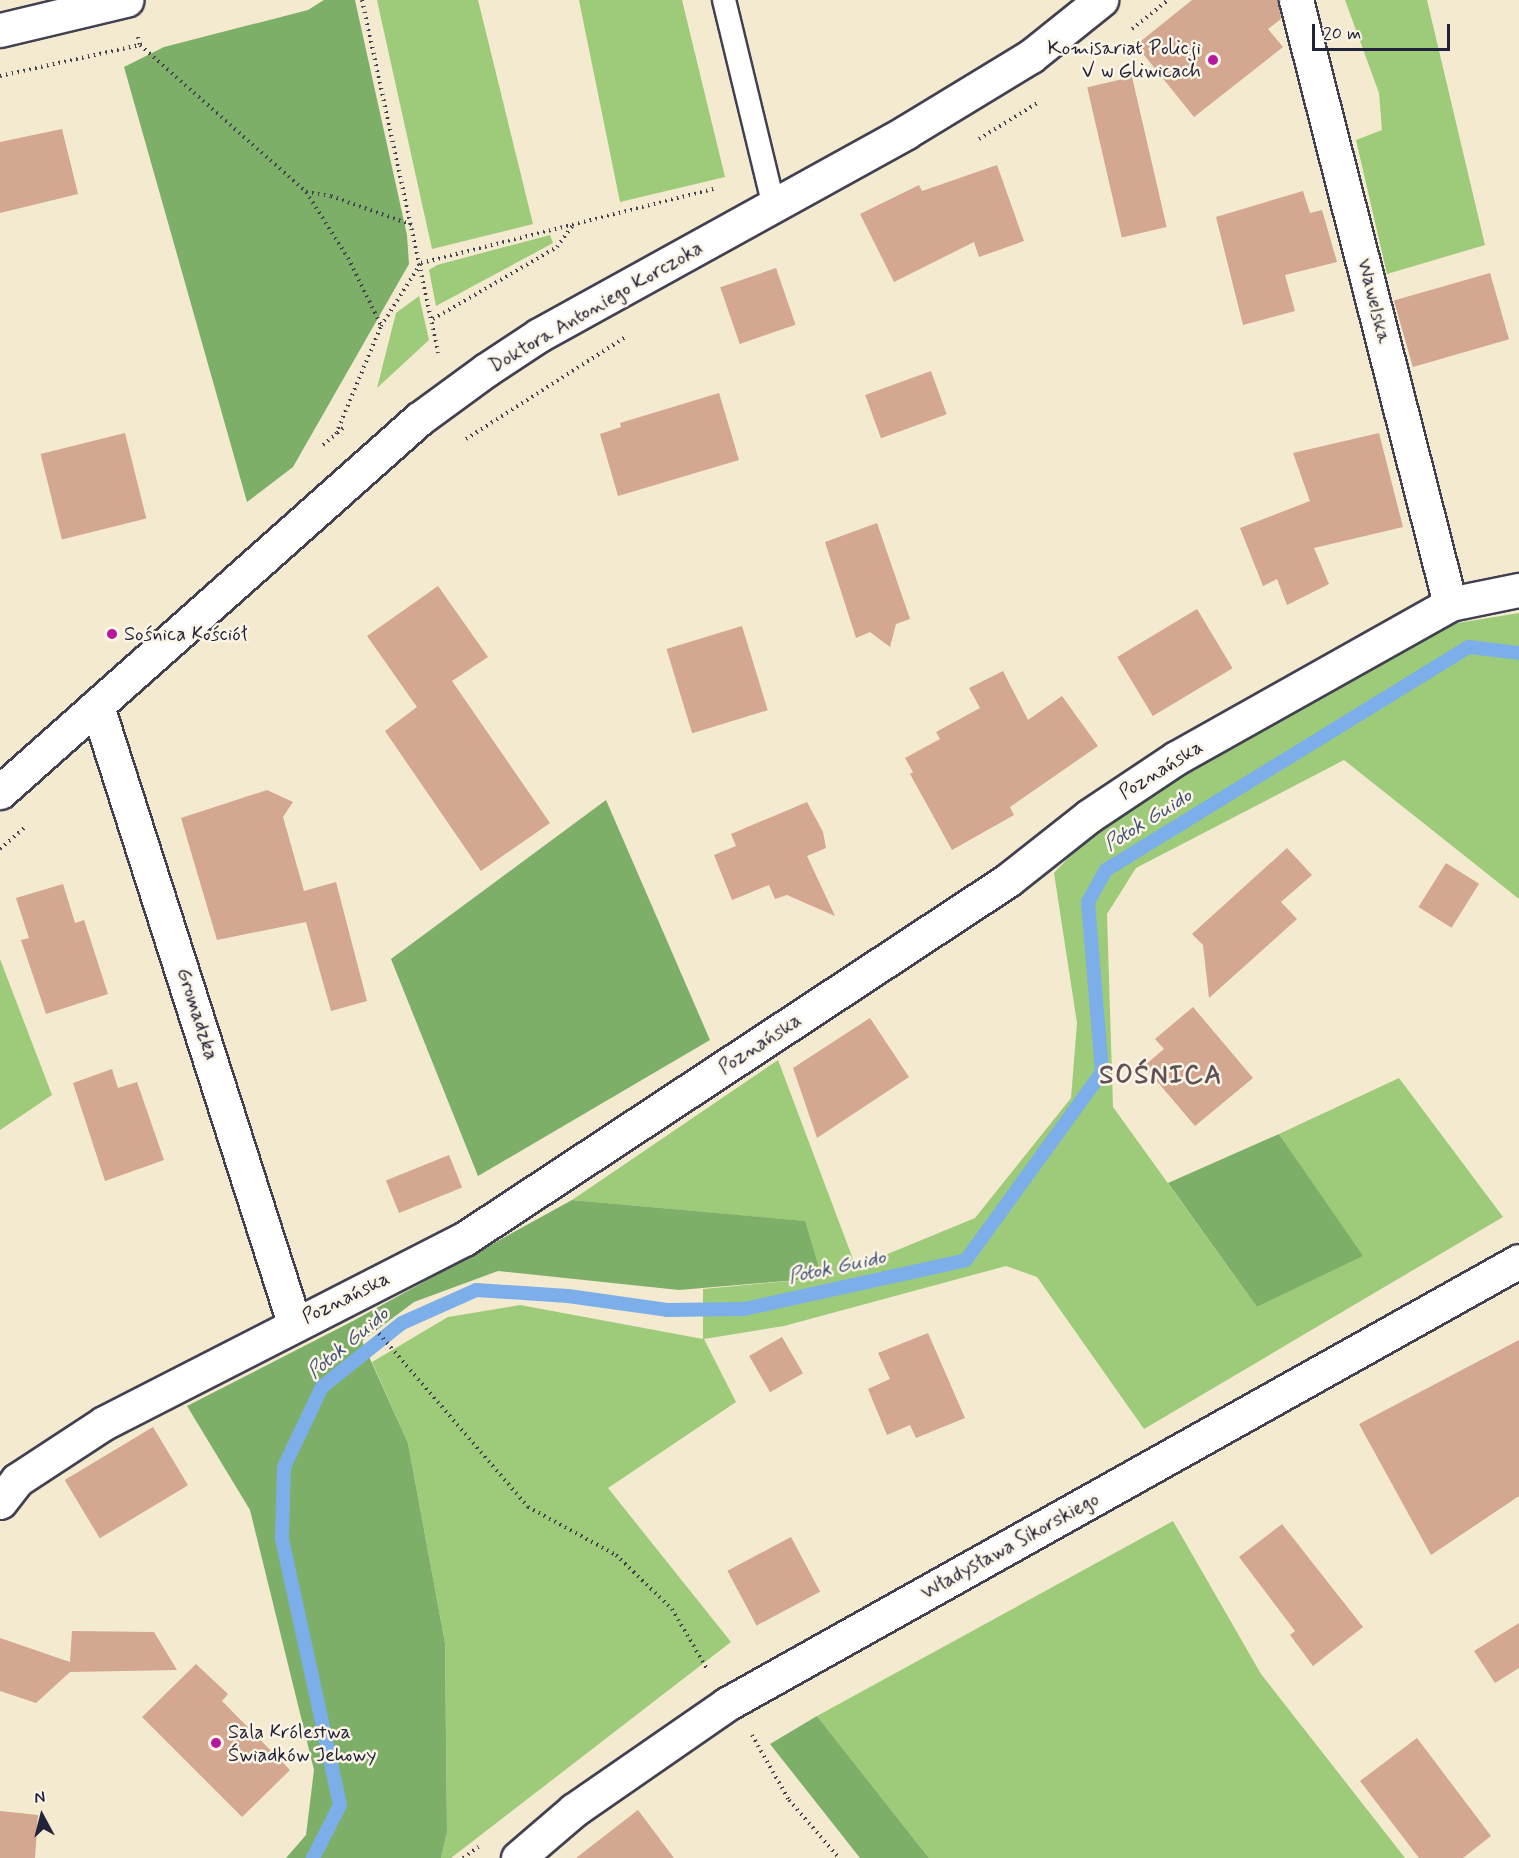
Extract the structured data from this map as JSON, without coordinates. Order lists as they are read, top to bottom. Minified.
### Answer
{"streets":{"street":["Wawelska","Doktora Antoniego Korczoka","Poznańska","Gromadzka","Władysława Sikorskiego"]},"crossings":[["Wawelska","Poznańska"],["Doktora Antoniego Korczoka","Gromadzka"],["Poznańska","Gromadzka"]],"districts":["SOŚNICA"],"water":["Potok Guido"],"places":["Komisariat Policji V w Gliwicach","Sośnica Kościół","Sala Królestwa Świadków Jehowy"],"scale_bar":"20 m","north":"top"}
